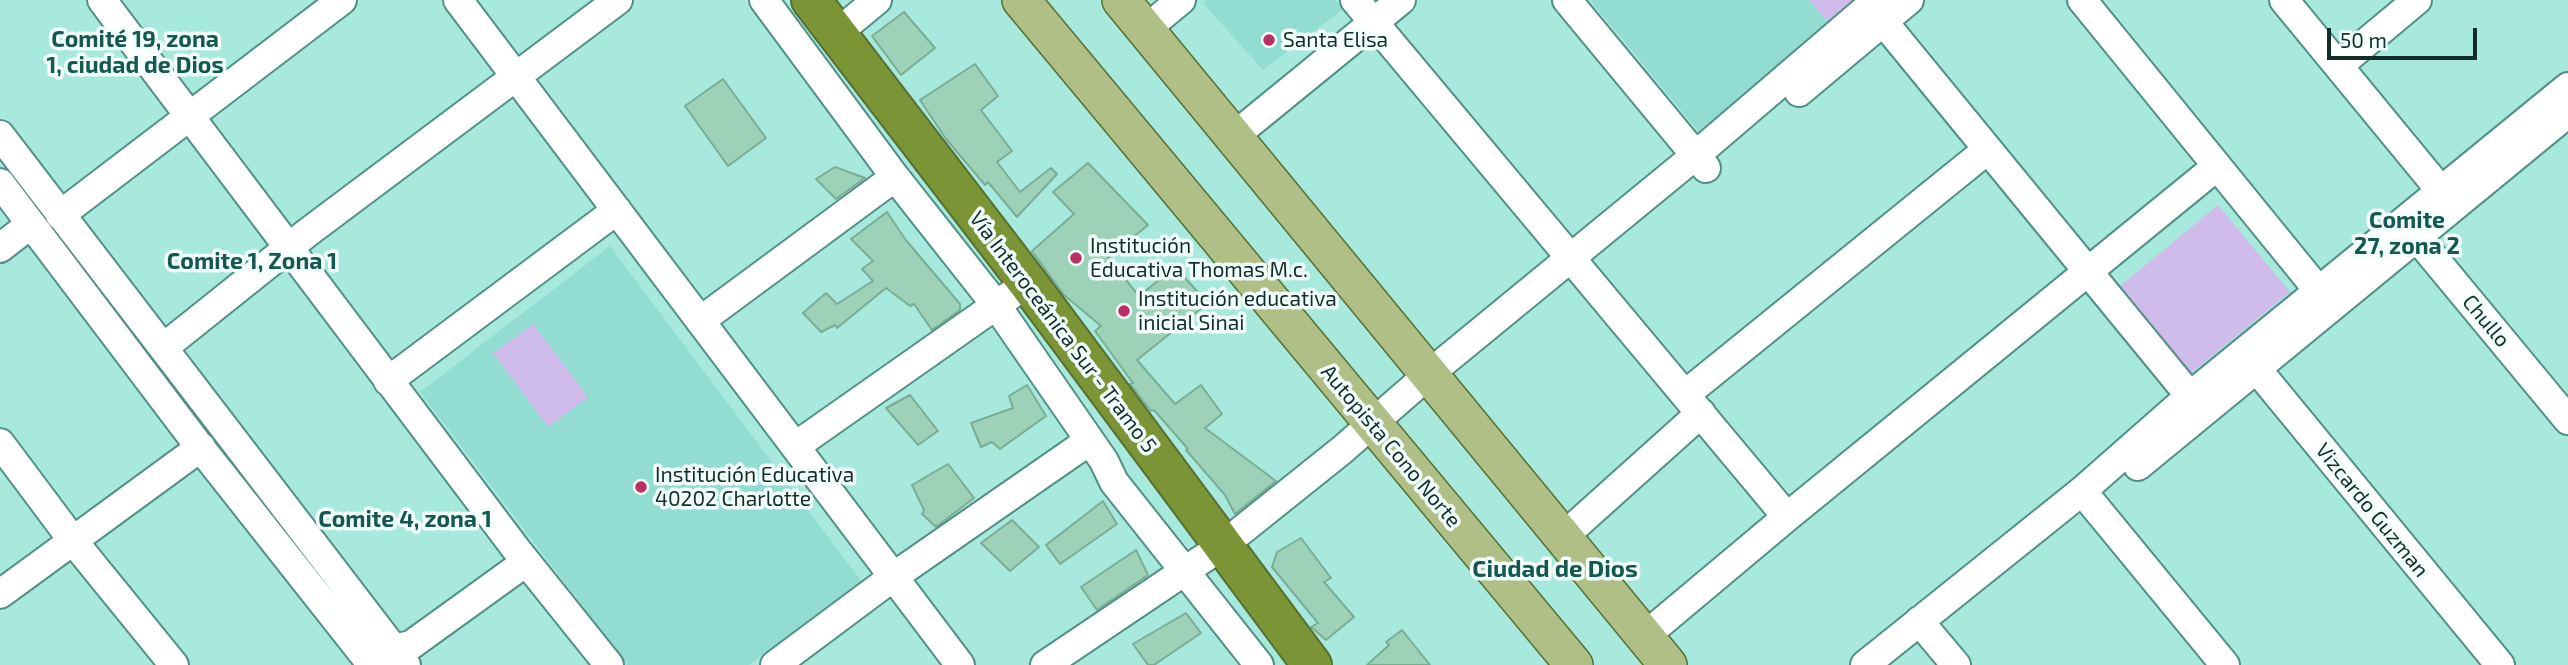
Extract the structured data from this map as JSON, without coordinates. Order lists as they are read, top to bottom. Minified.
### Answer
{"streets":{"highway":["Vía Interoceánica Sur - Tramo 5"],"main road":["Autopista Cono Norte"],"street":["Chullo","Vizcardo Guzman"]},"districts":["Comité 19, zona 1, ciudad de Dios","Comite 27, zona 2","Comite 1, Zona 1","Comite 4, zona 1","Ciudad de Dios"],"places":["Santa Elisa","Institución Educativa Thomas M.c.","Institución educativa inicial Sinai","Institución Educativa 40202 Charlotte"],"scale_bar":"50 m"}
